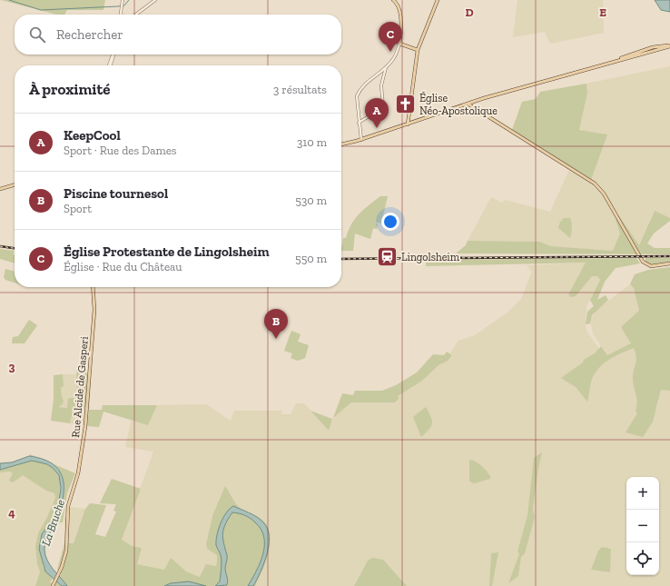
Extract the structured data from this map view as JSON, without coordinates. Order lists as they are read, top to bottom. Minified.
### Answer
{"streets":{"main road":["Rue Alcide de Gasperi"]},"water":["La Bruche"],"places":{"church":["Église Néo-Apostolique"],"station":["Lingolsheim"]},"page":{"search":"Rechercher","pins":["C","A","B"],"heading":["À proximité","3 résultats"],"list":[{"mark":"A","name":"KeepCool","note":"Sport · Rue des Dames","value":"310 m"},{"mark":"B","name":"Piscine tournesol","note":"Sport","value":"530 m"},{"mark":"C","name":"Église Protestante de Lingolsheim","note":"Église · Rue du Château","value":"550 m"}],"map_buttons":["+","−"]},"grid":{"columns":["D","E"],"rows":["3","4"]}}
